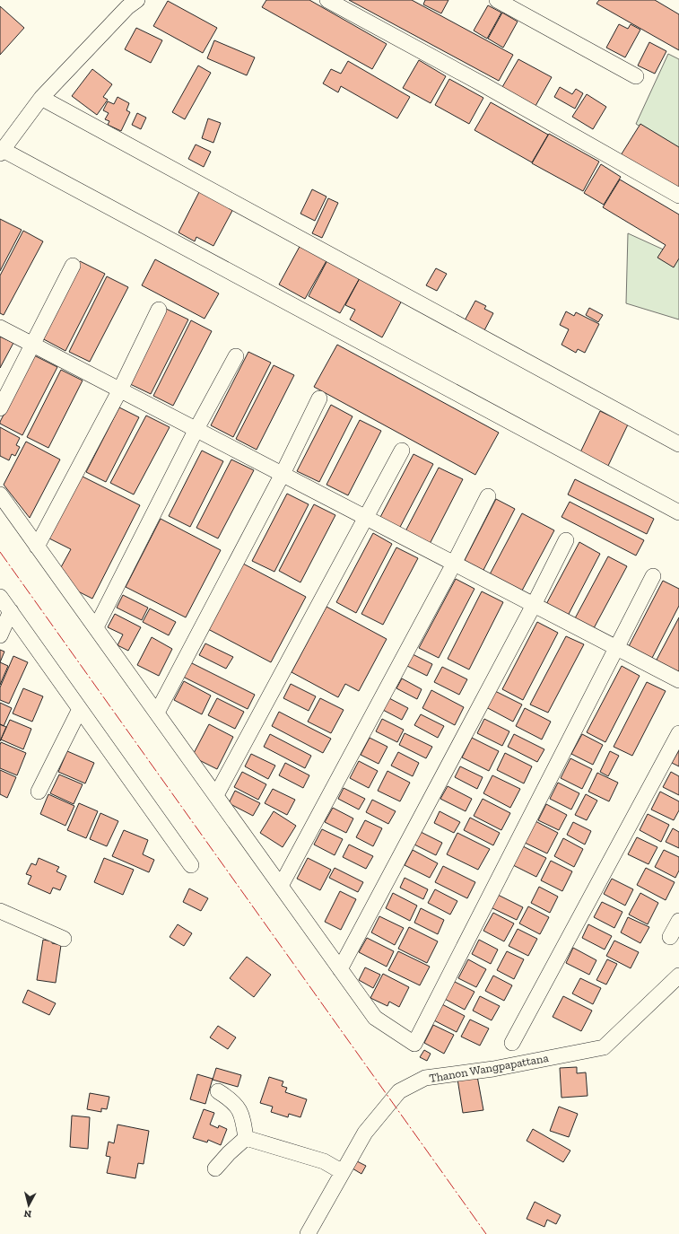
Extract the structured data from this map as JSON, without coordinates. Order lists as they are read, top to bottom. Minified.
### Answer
{"streets":{"street":["Thanon Wangpapattana"]},"north":"bottom"}
